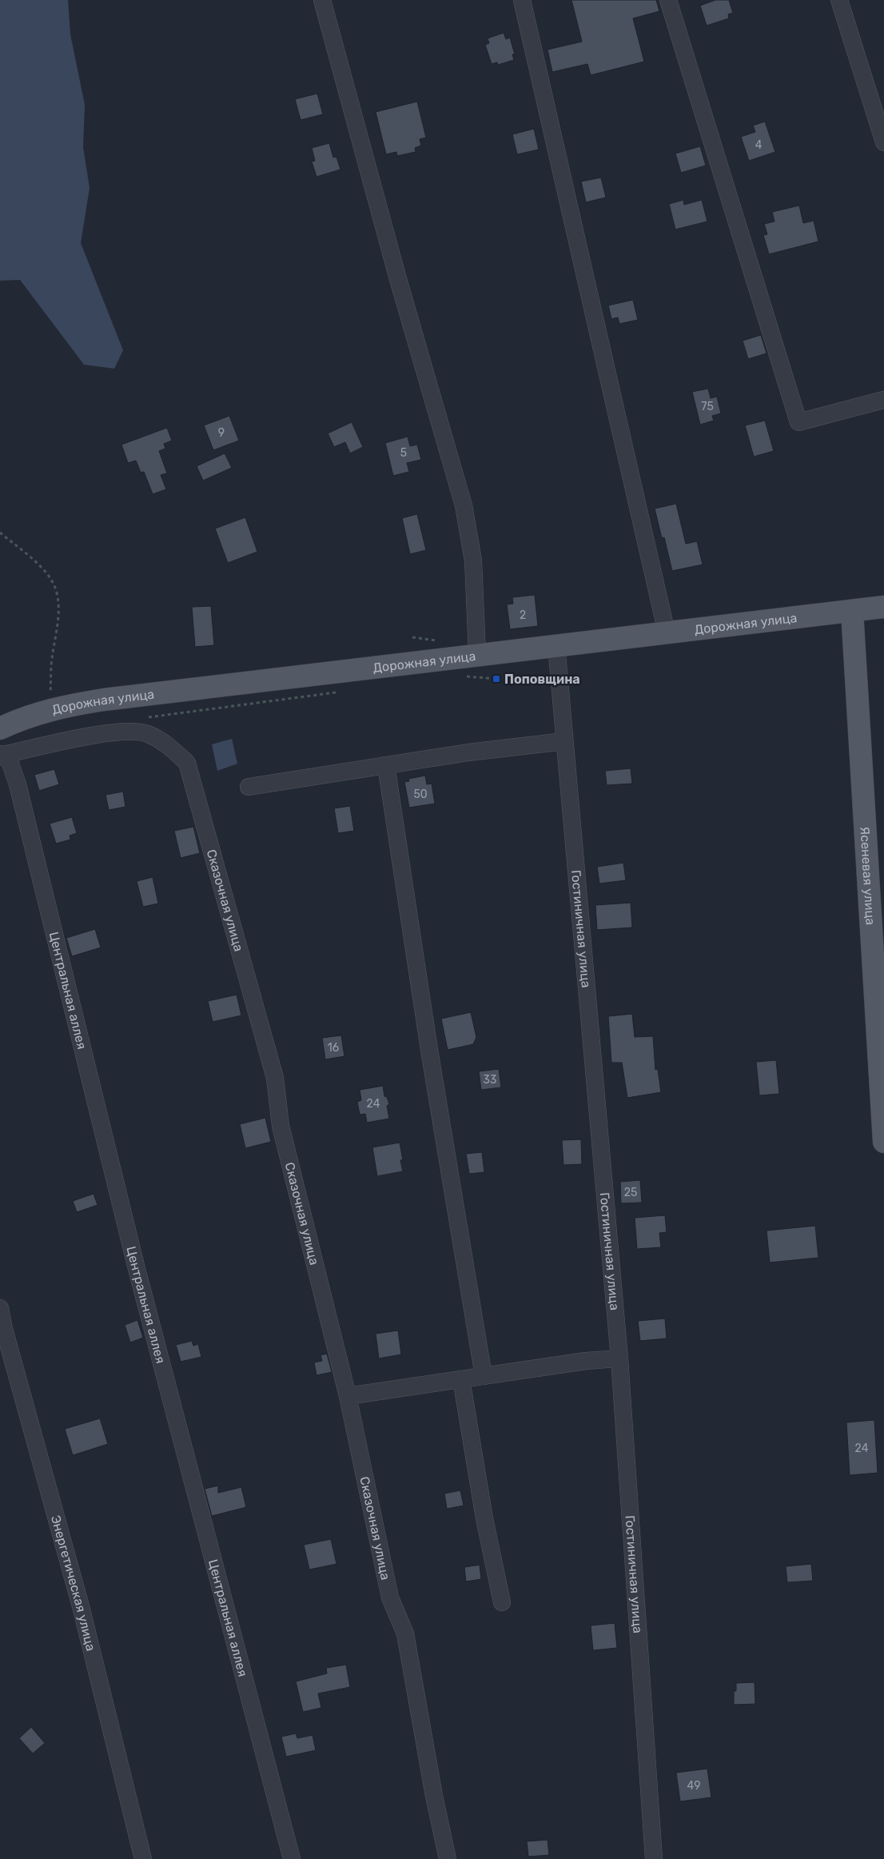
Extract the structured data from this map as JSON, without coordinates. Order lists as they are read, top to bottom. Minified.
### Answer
{"streets":{"main road":["Дорожная улица","Ясеневая улица"],"street":["Сказочная улица","Гостиничная улица","Центральная аллея","Энергетическая улица"]},"crossings":[["Дорожная улица","Ясеневая улица"],["Дорожная улица","Гостиничная улица"],["Сказочная улица","Центральная аллея"]],"places":{"transit":["Поповщина"]},"house_numbers":["4","75","9","5","2","50","16","33","24","25","24","49"]}
